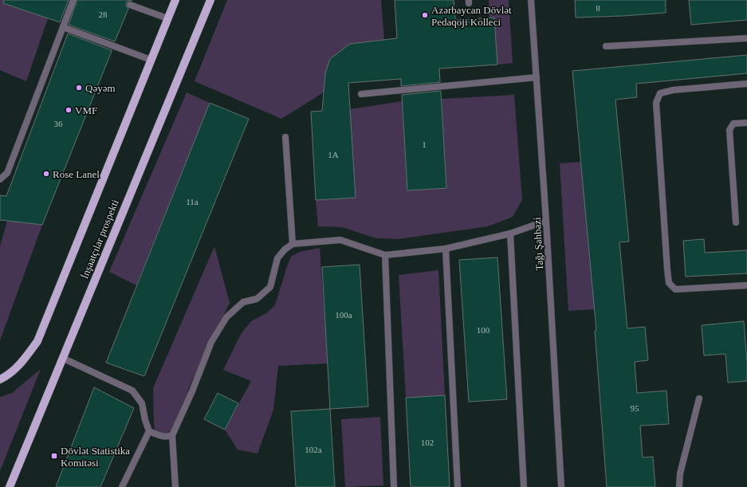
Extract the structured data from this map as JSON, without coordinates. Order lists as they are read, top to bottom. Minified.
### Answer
{"streets":{"main road":["İnşaatçılar prospekti"],"street":["Tağı Şahbazi"]},"places":{"other":["Azərbaycan Dövlət Pedaqoji Kolleci","Qəyəm","VMF","Rose Lanel"],"transit":["Dövlət Statistika Komitəsi"]},"house_numbers":["8","28","36","1","1А","11a","100а","100","95","102","102а"]}
